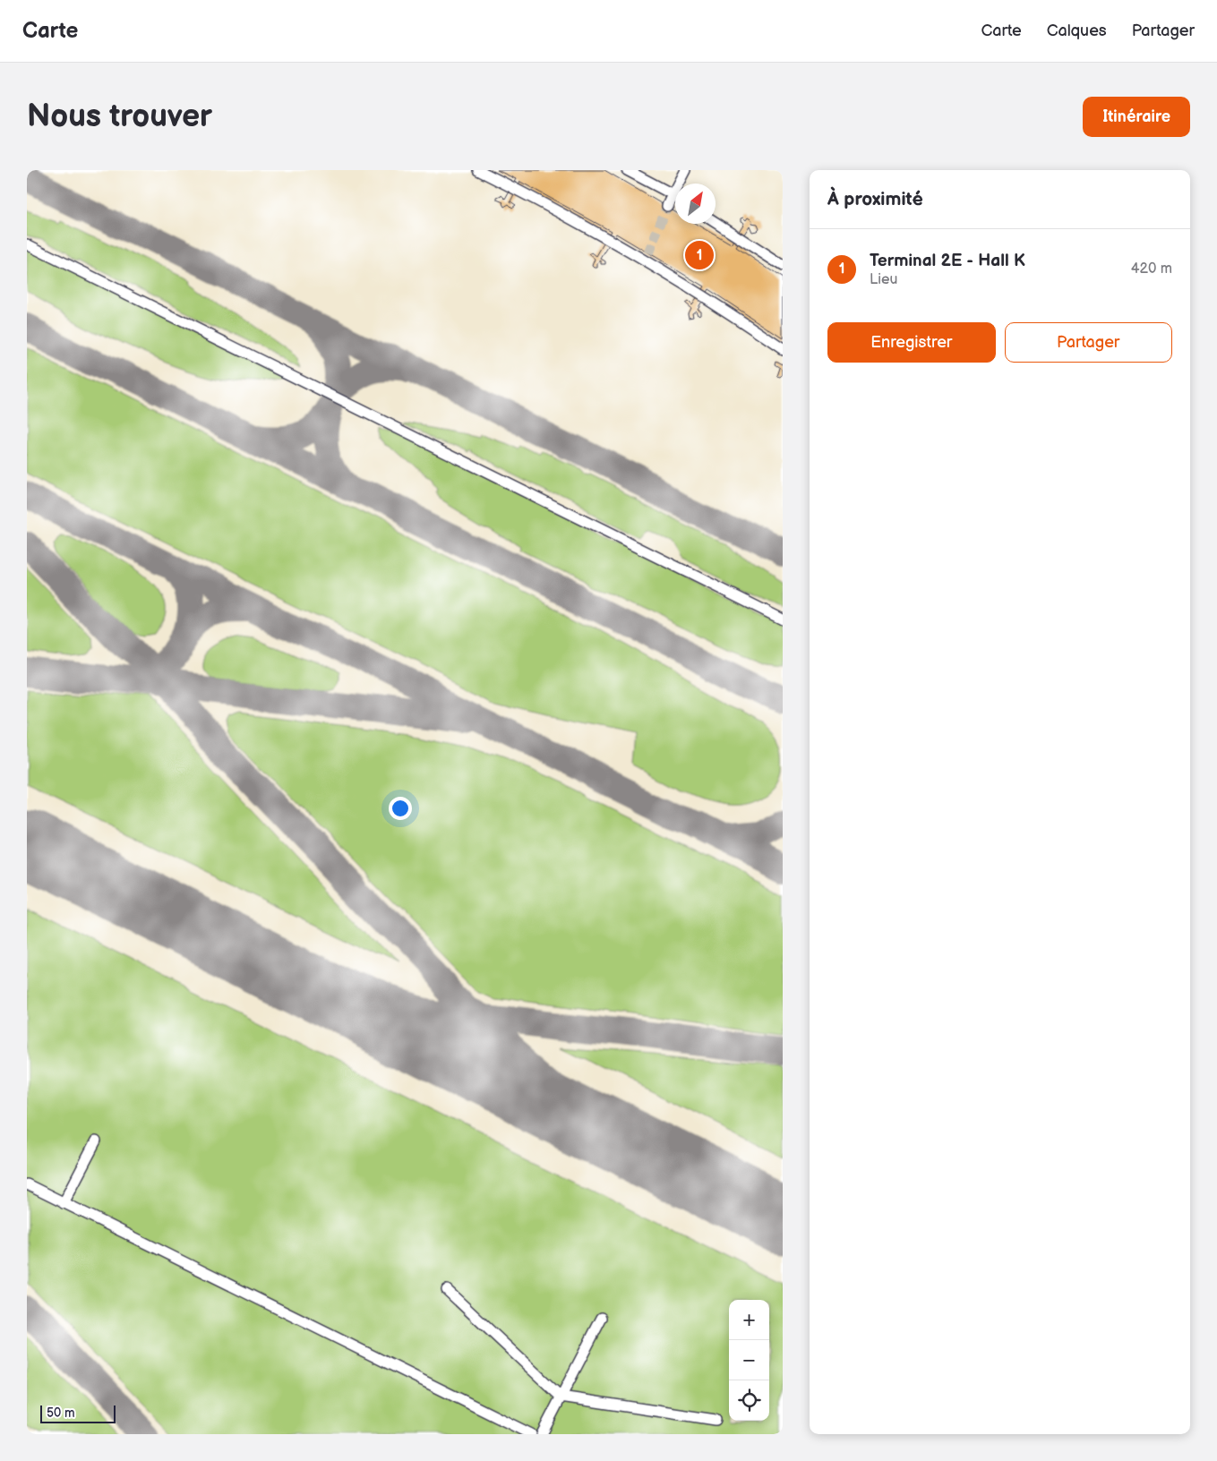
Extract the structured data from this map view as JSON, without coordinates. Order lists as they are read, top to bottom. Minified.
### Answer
{"scale_bar":"50 m","north":"top right","page":{"header":"Carte","nav":["Carte","Calques","Partager"],"buttons":["Itinéraire",["Enregistrer","Partager"]],"title":"Nous trouver","heading":"À proximité","list":[{"mark":"1","name":"Terminal 2E - Hall K","note":"Lieu","value":"420 m"}],"pins":"1","map_buttons":["+","−"],"scale":"50 m"}}
